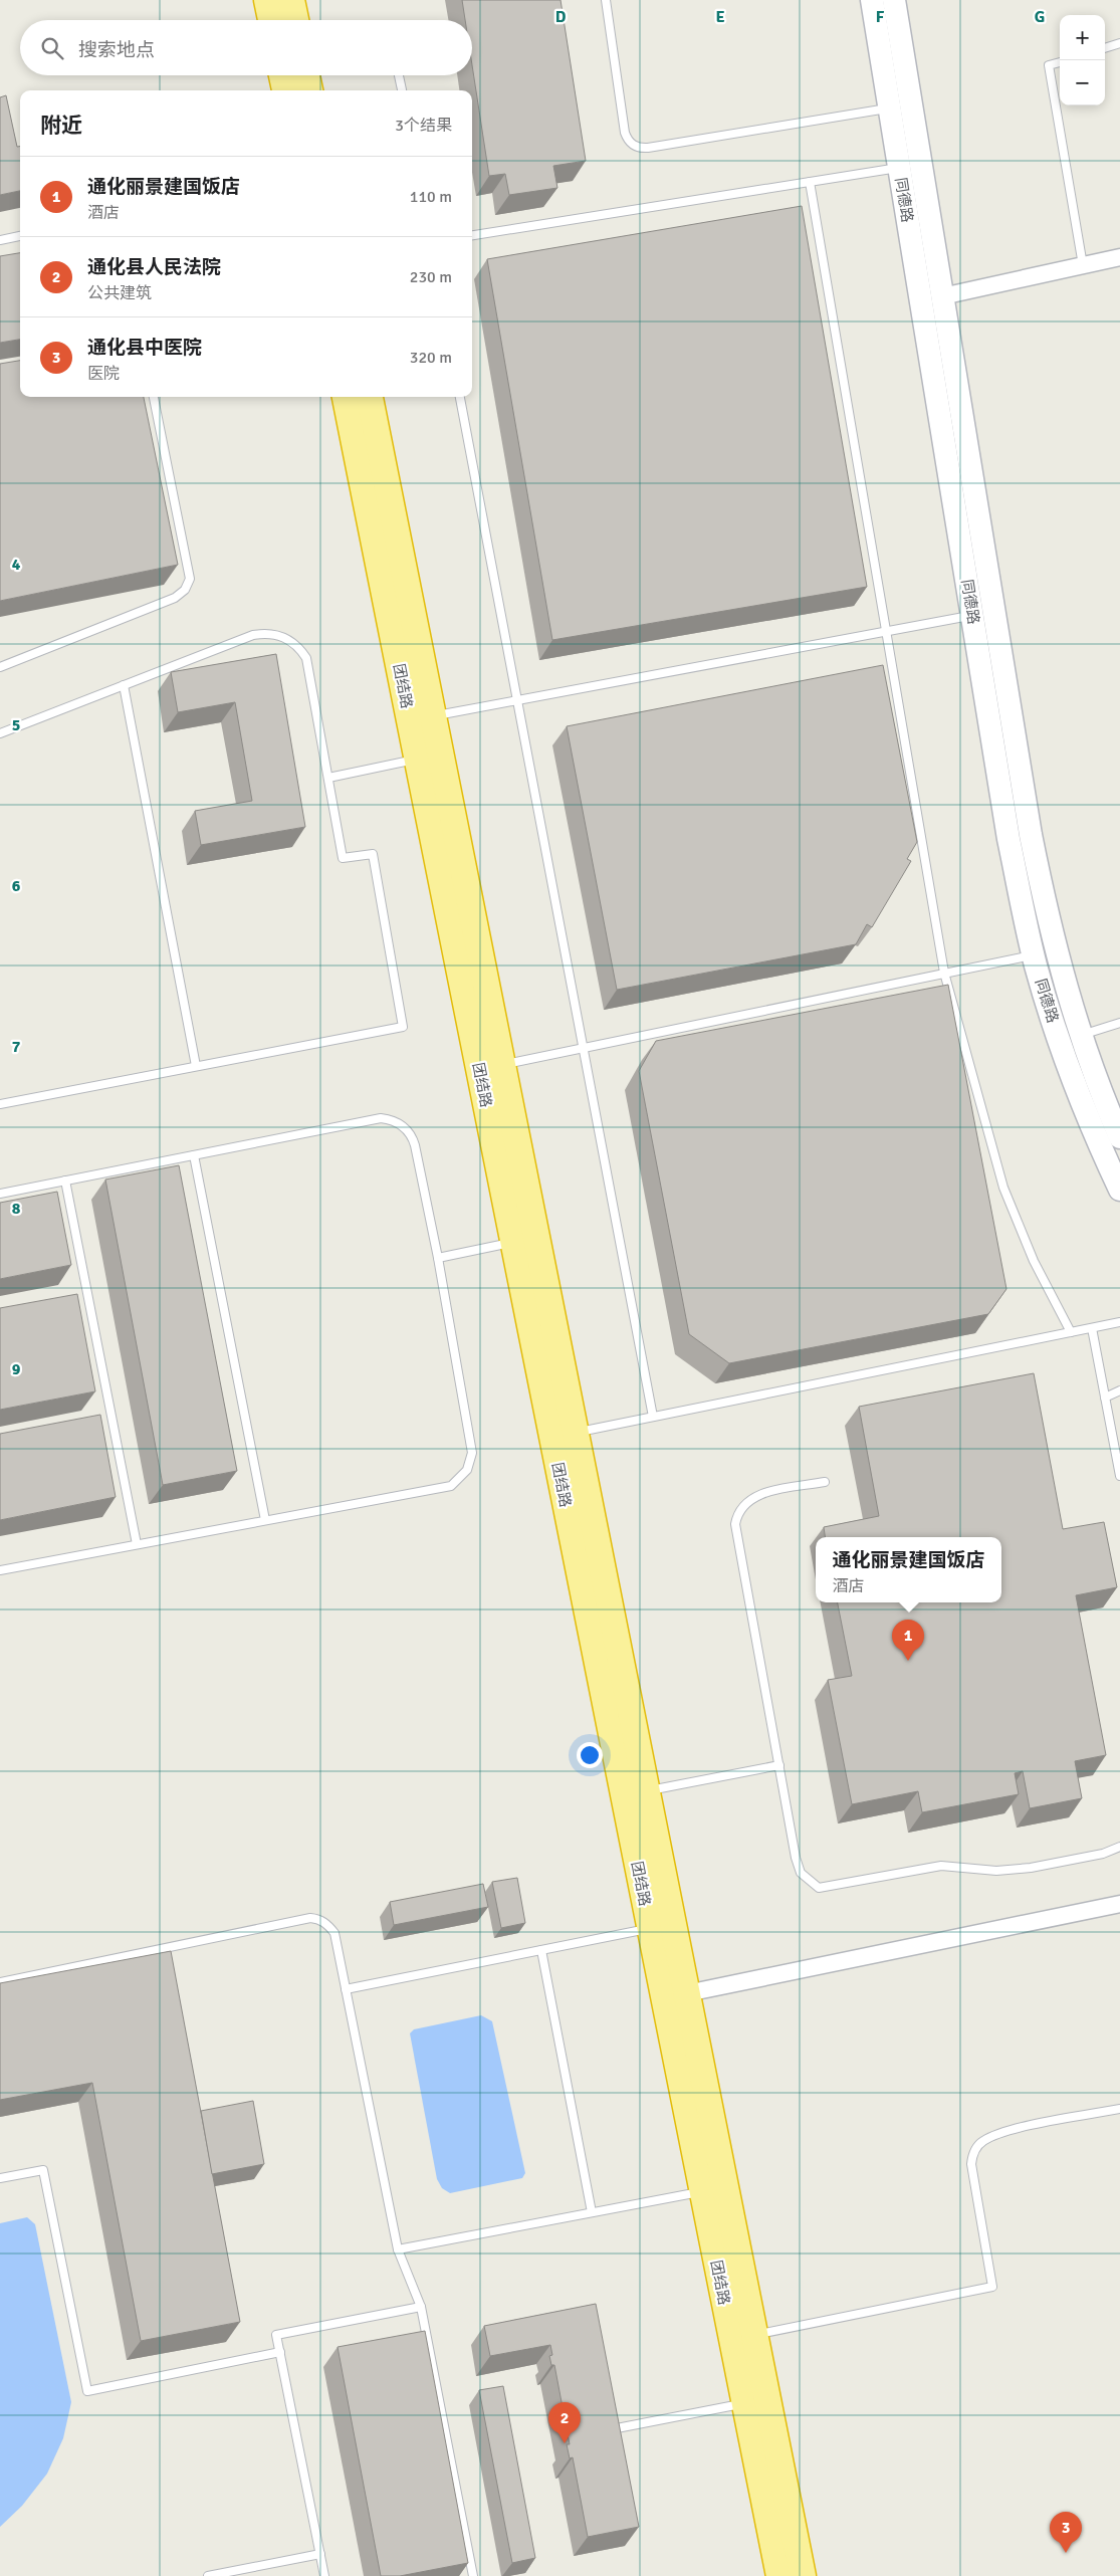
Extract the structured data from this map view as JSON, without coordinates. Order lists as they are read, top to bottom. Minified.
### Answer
{"streets":{"highway":["团结路"],"main road":["同德路"]},"page":{"map_buttons":["+","−"],"search":"搜索地点","heading":["附近","3个结果"],"list":[{"mark":"1","name":"通化丽景建国饭店","note":"酒店","value":"110 m"},{"mark":"2","name":"通化县人民法院","note":"公共建筑","value":"230 m"},{"mark":"3","name":"通化县中医院","note":"医院","value":"320 m"}],"popup":["通化丽景建国饭店","酒店"],"pins":["1","2","3"]},"grid":{"columns":["D","E","F","G"],"rows":["4","5","6","7","8","9"]}}
